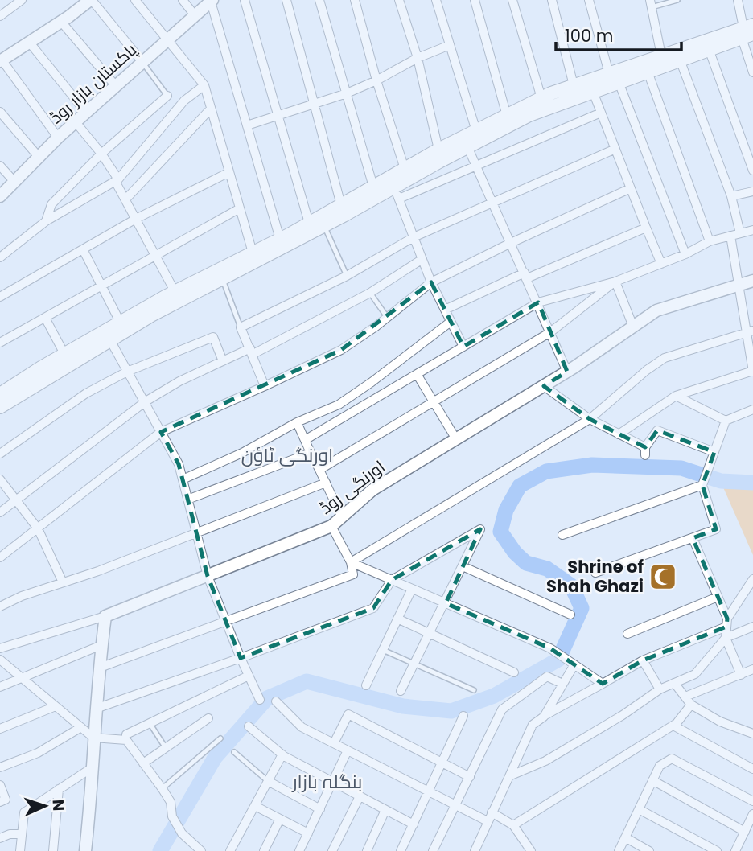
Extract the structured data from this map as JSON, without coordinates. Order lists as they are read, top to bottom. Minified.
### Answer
{"streets":{"street":["پاکستان بازار روڈ","اورنگی روڈ"]},"districts":["اورنگی ٹاؤن","بنگلہ بازار"],"places":{"mosque":["Shrine of Shah Ghazi"]},"scale_bar":"100 m","north":"right"}
